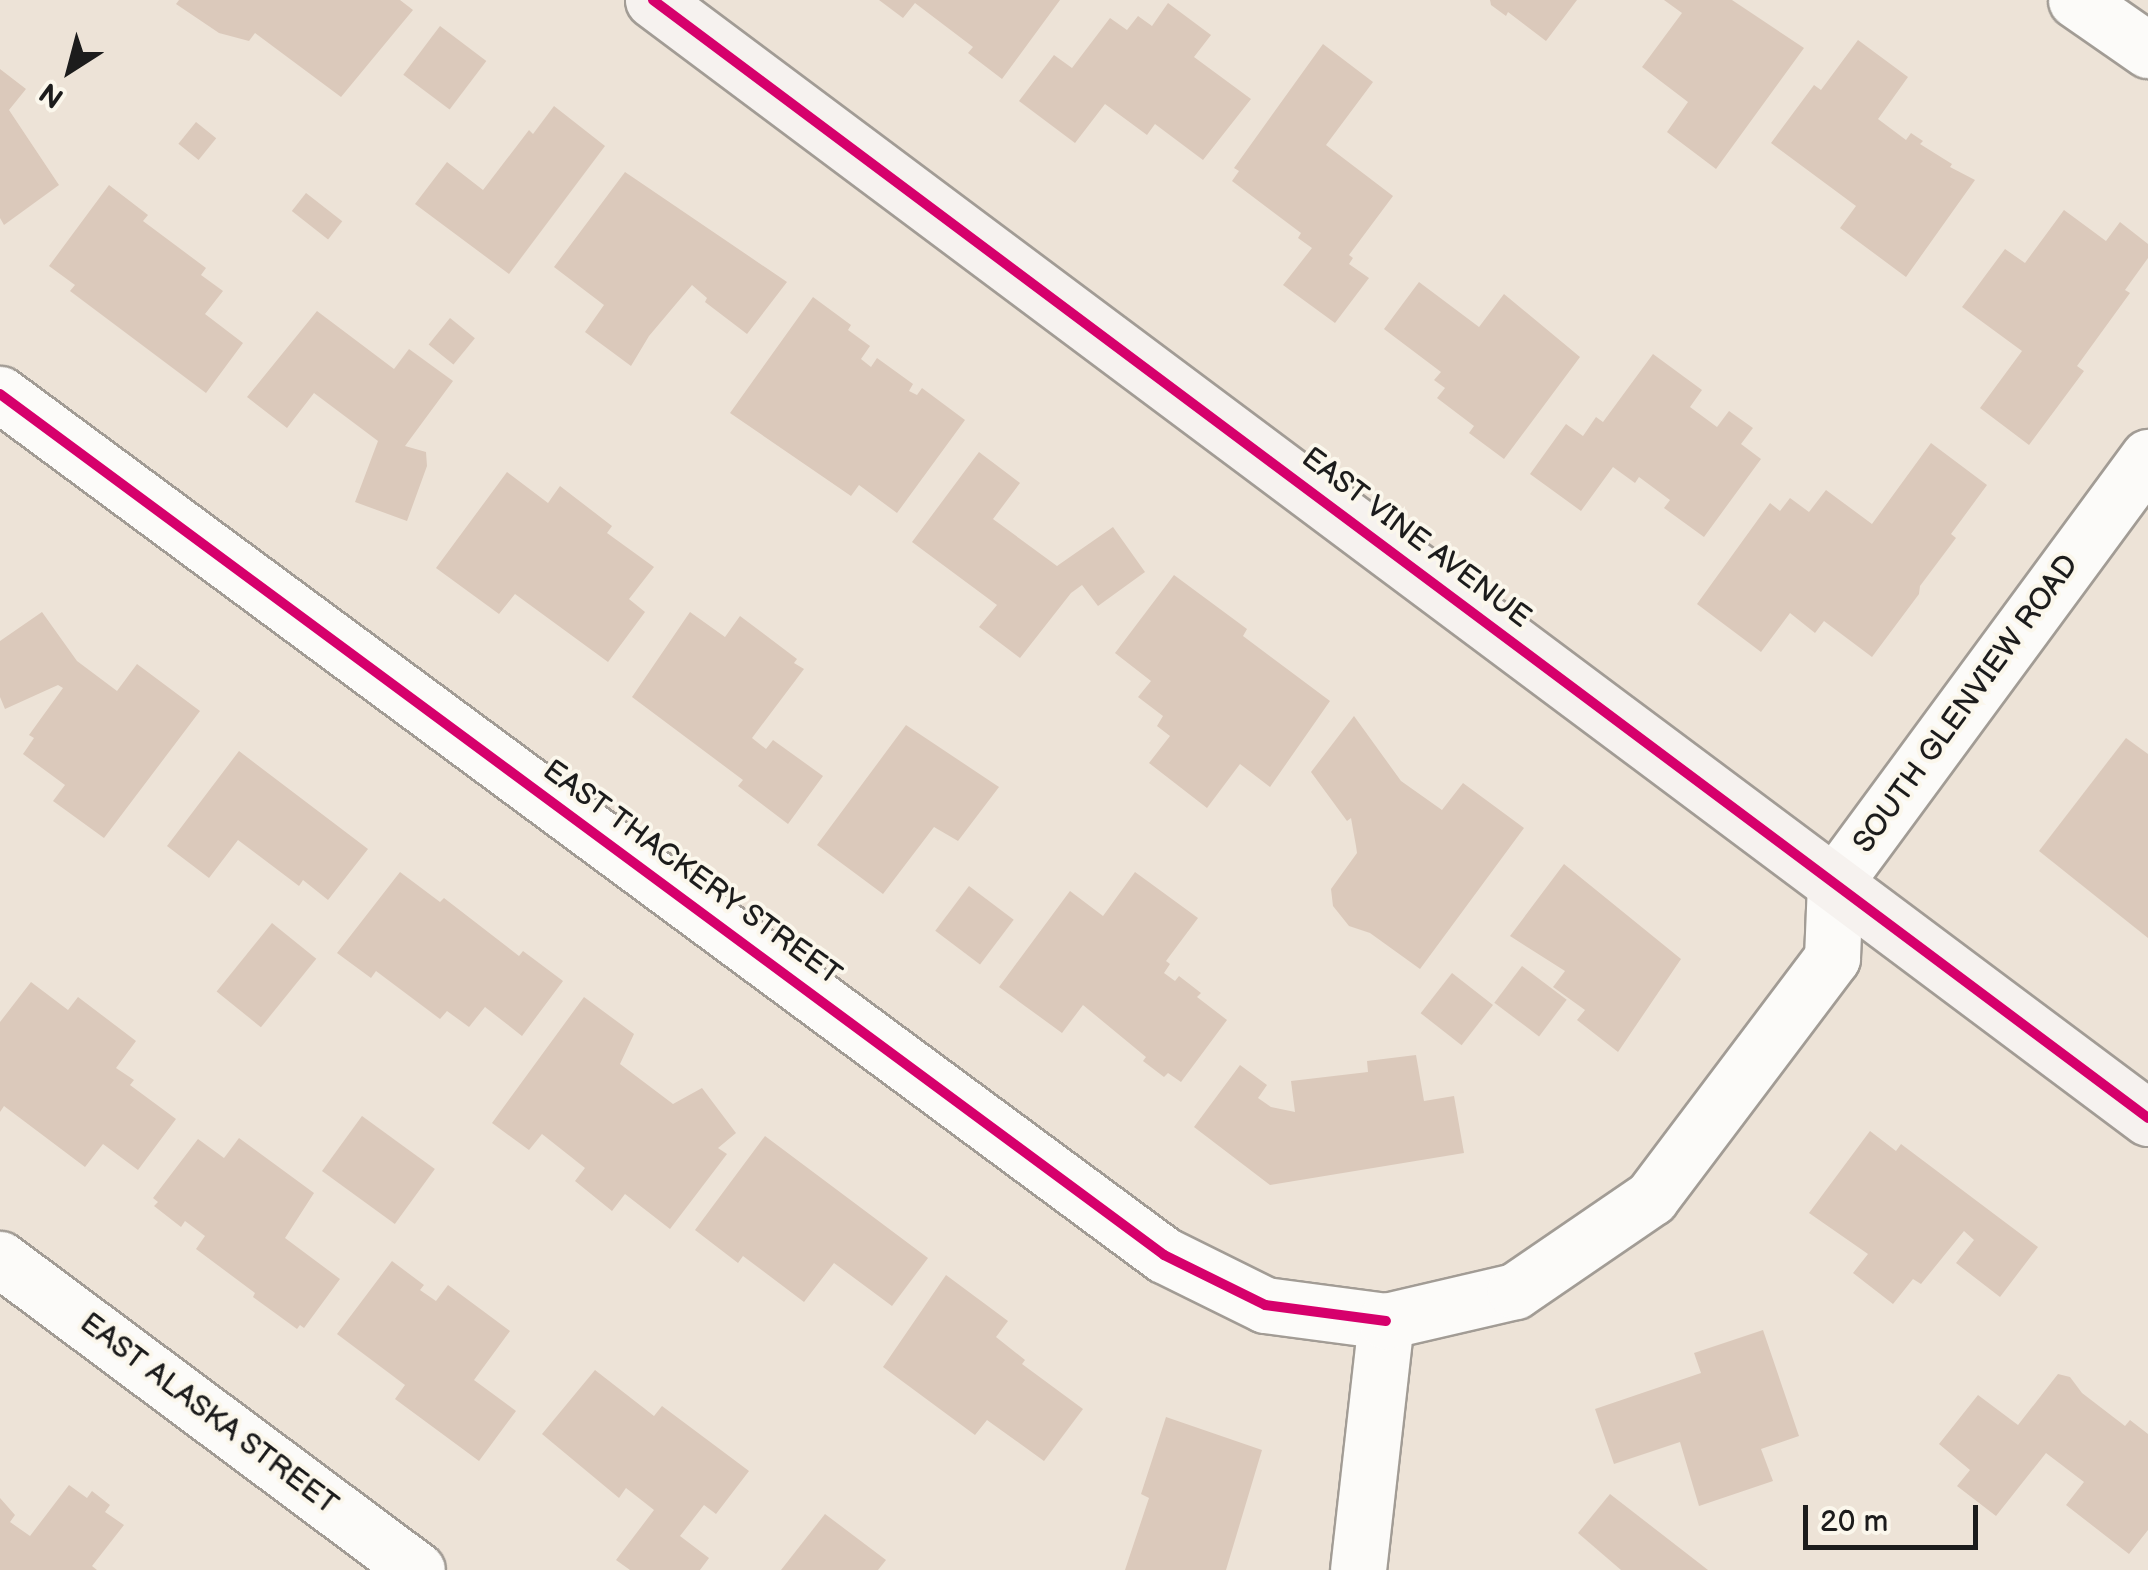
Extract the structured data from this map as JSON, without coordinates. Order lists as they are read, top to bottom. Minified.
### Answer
{"streets":{"street":["EAST VINE AVENUE","SOUTH GLENVIEW ROAD","EAST THACKERY STREET","EAST ALASKA STREET"]},"crossings":[["EAST VINE AVENUE","SOUTH GLENVIEW ROAD"],["SOUTH GLENVIEW ROAD","EAST THACKERY STREET"]],"scale_bar":"20 m","north":"bottom left"}
